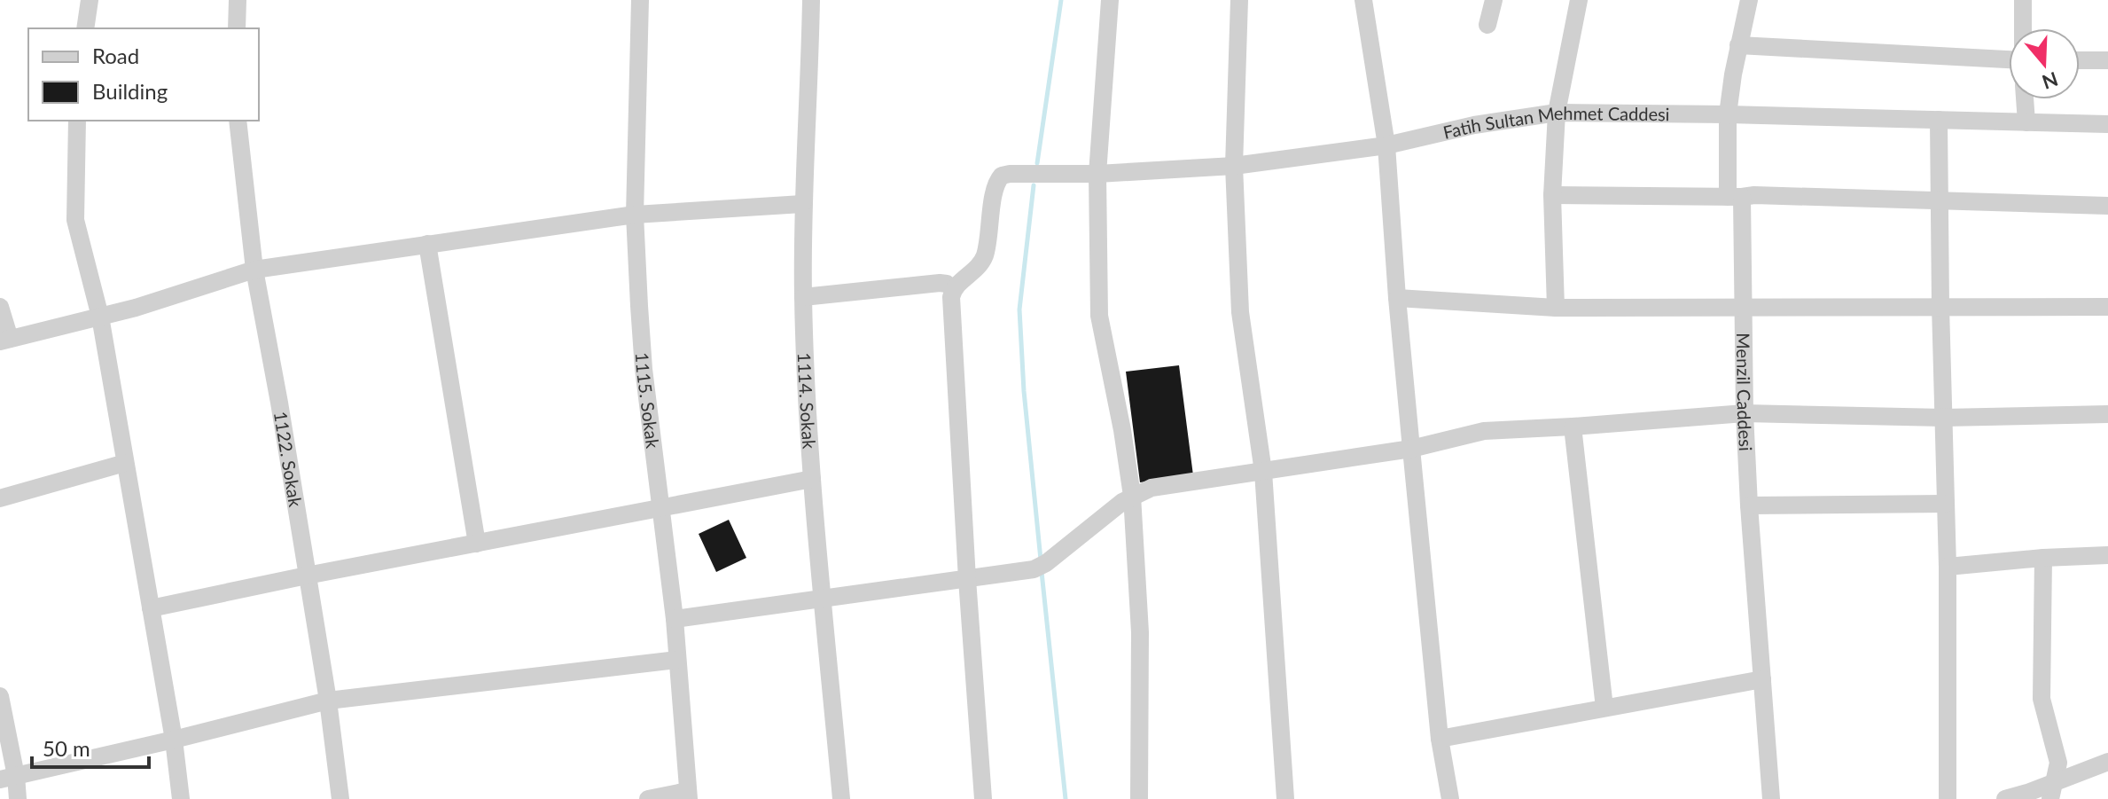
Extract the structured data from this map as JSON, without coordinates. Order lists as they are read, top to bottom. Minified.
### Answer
{"streets":{"street":["Fatih Sultan Mehmet Caddesi","Menzil Caddesi","1115. Sokak","1114. Sokak","1122. Sokak"]},"crossings":[["Fatih Sultan Mehmet Caddesi","Menzil Caddesi"]],"legend":["Road","Building"],"scale_bar":"50 m","north":"bottom"}
